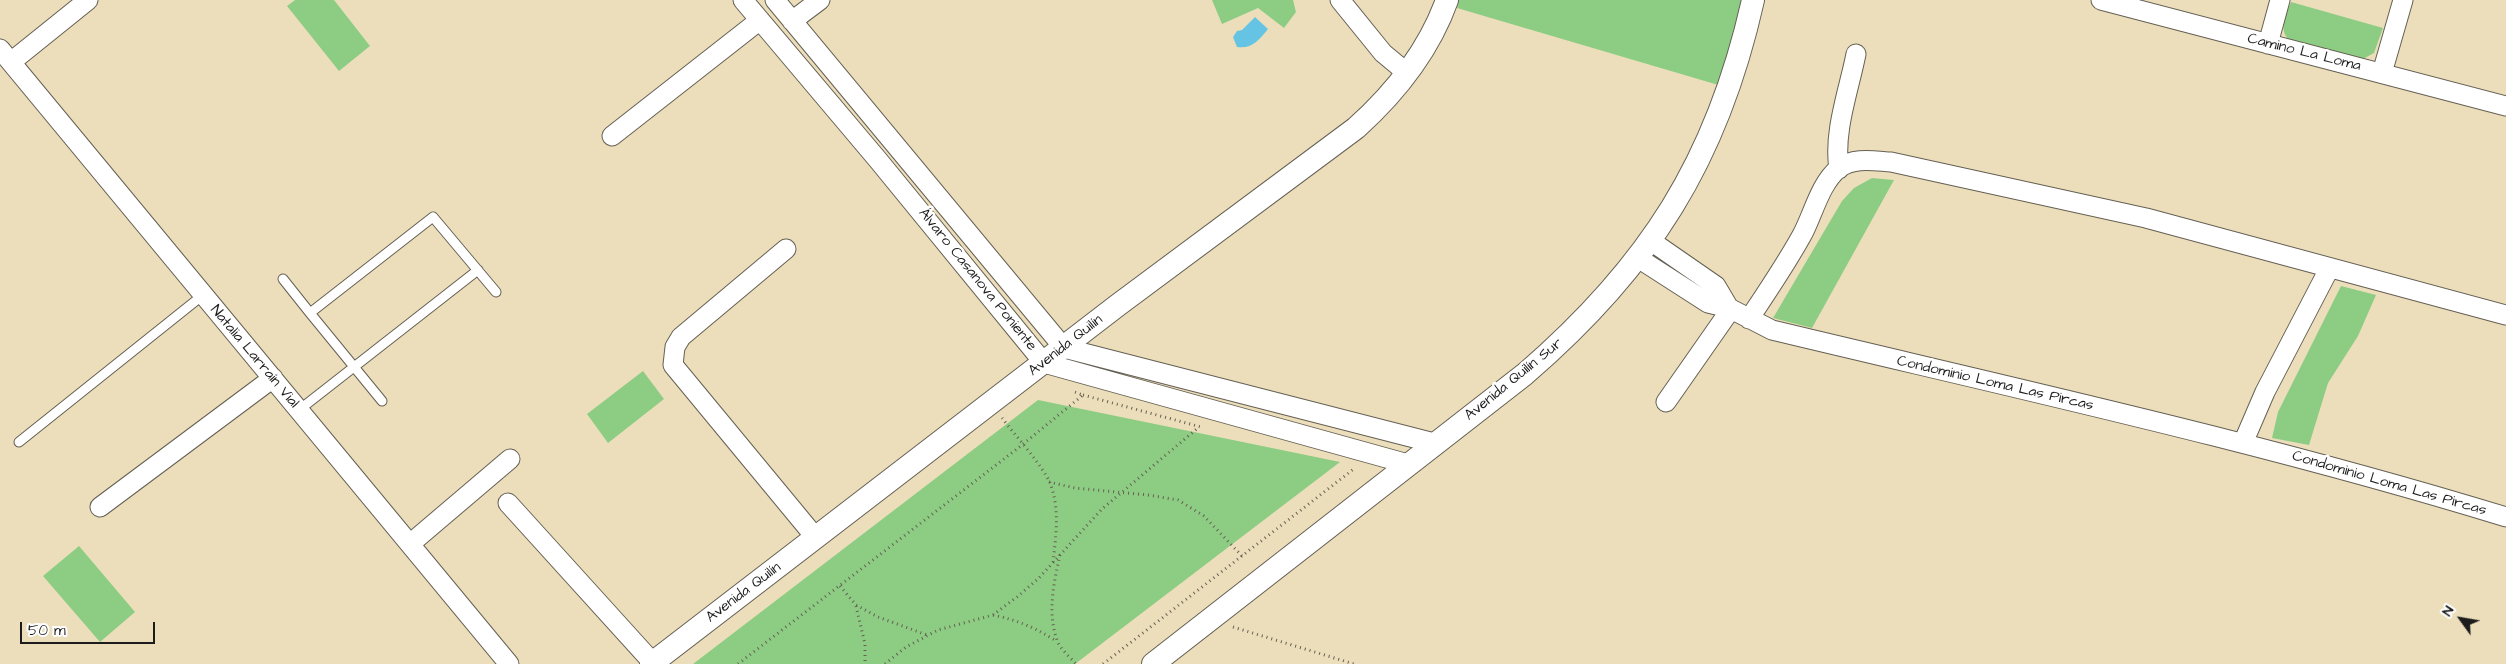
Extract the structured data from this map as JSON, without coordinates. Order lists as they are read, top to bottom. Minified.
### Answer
{"streets":{"street":["Camino La Loma","Álvaro Casanova Poniente","Avenida Quilín","Natalia Larraín Vial","Avenida Quilín Sur","Condominio Loma Las Pircas"]},"crossings":[["Álvaro Casanova Poniente","Avenida Quilín"],["Álvaro Casanova Poniente","Avenida Quilín Sur"],["Avenida Quilín Sur","Condominio Loma Las Pircas"]],"scale_bar":"50 m","north":"top left"}
